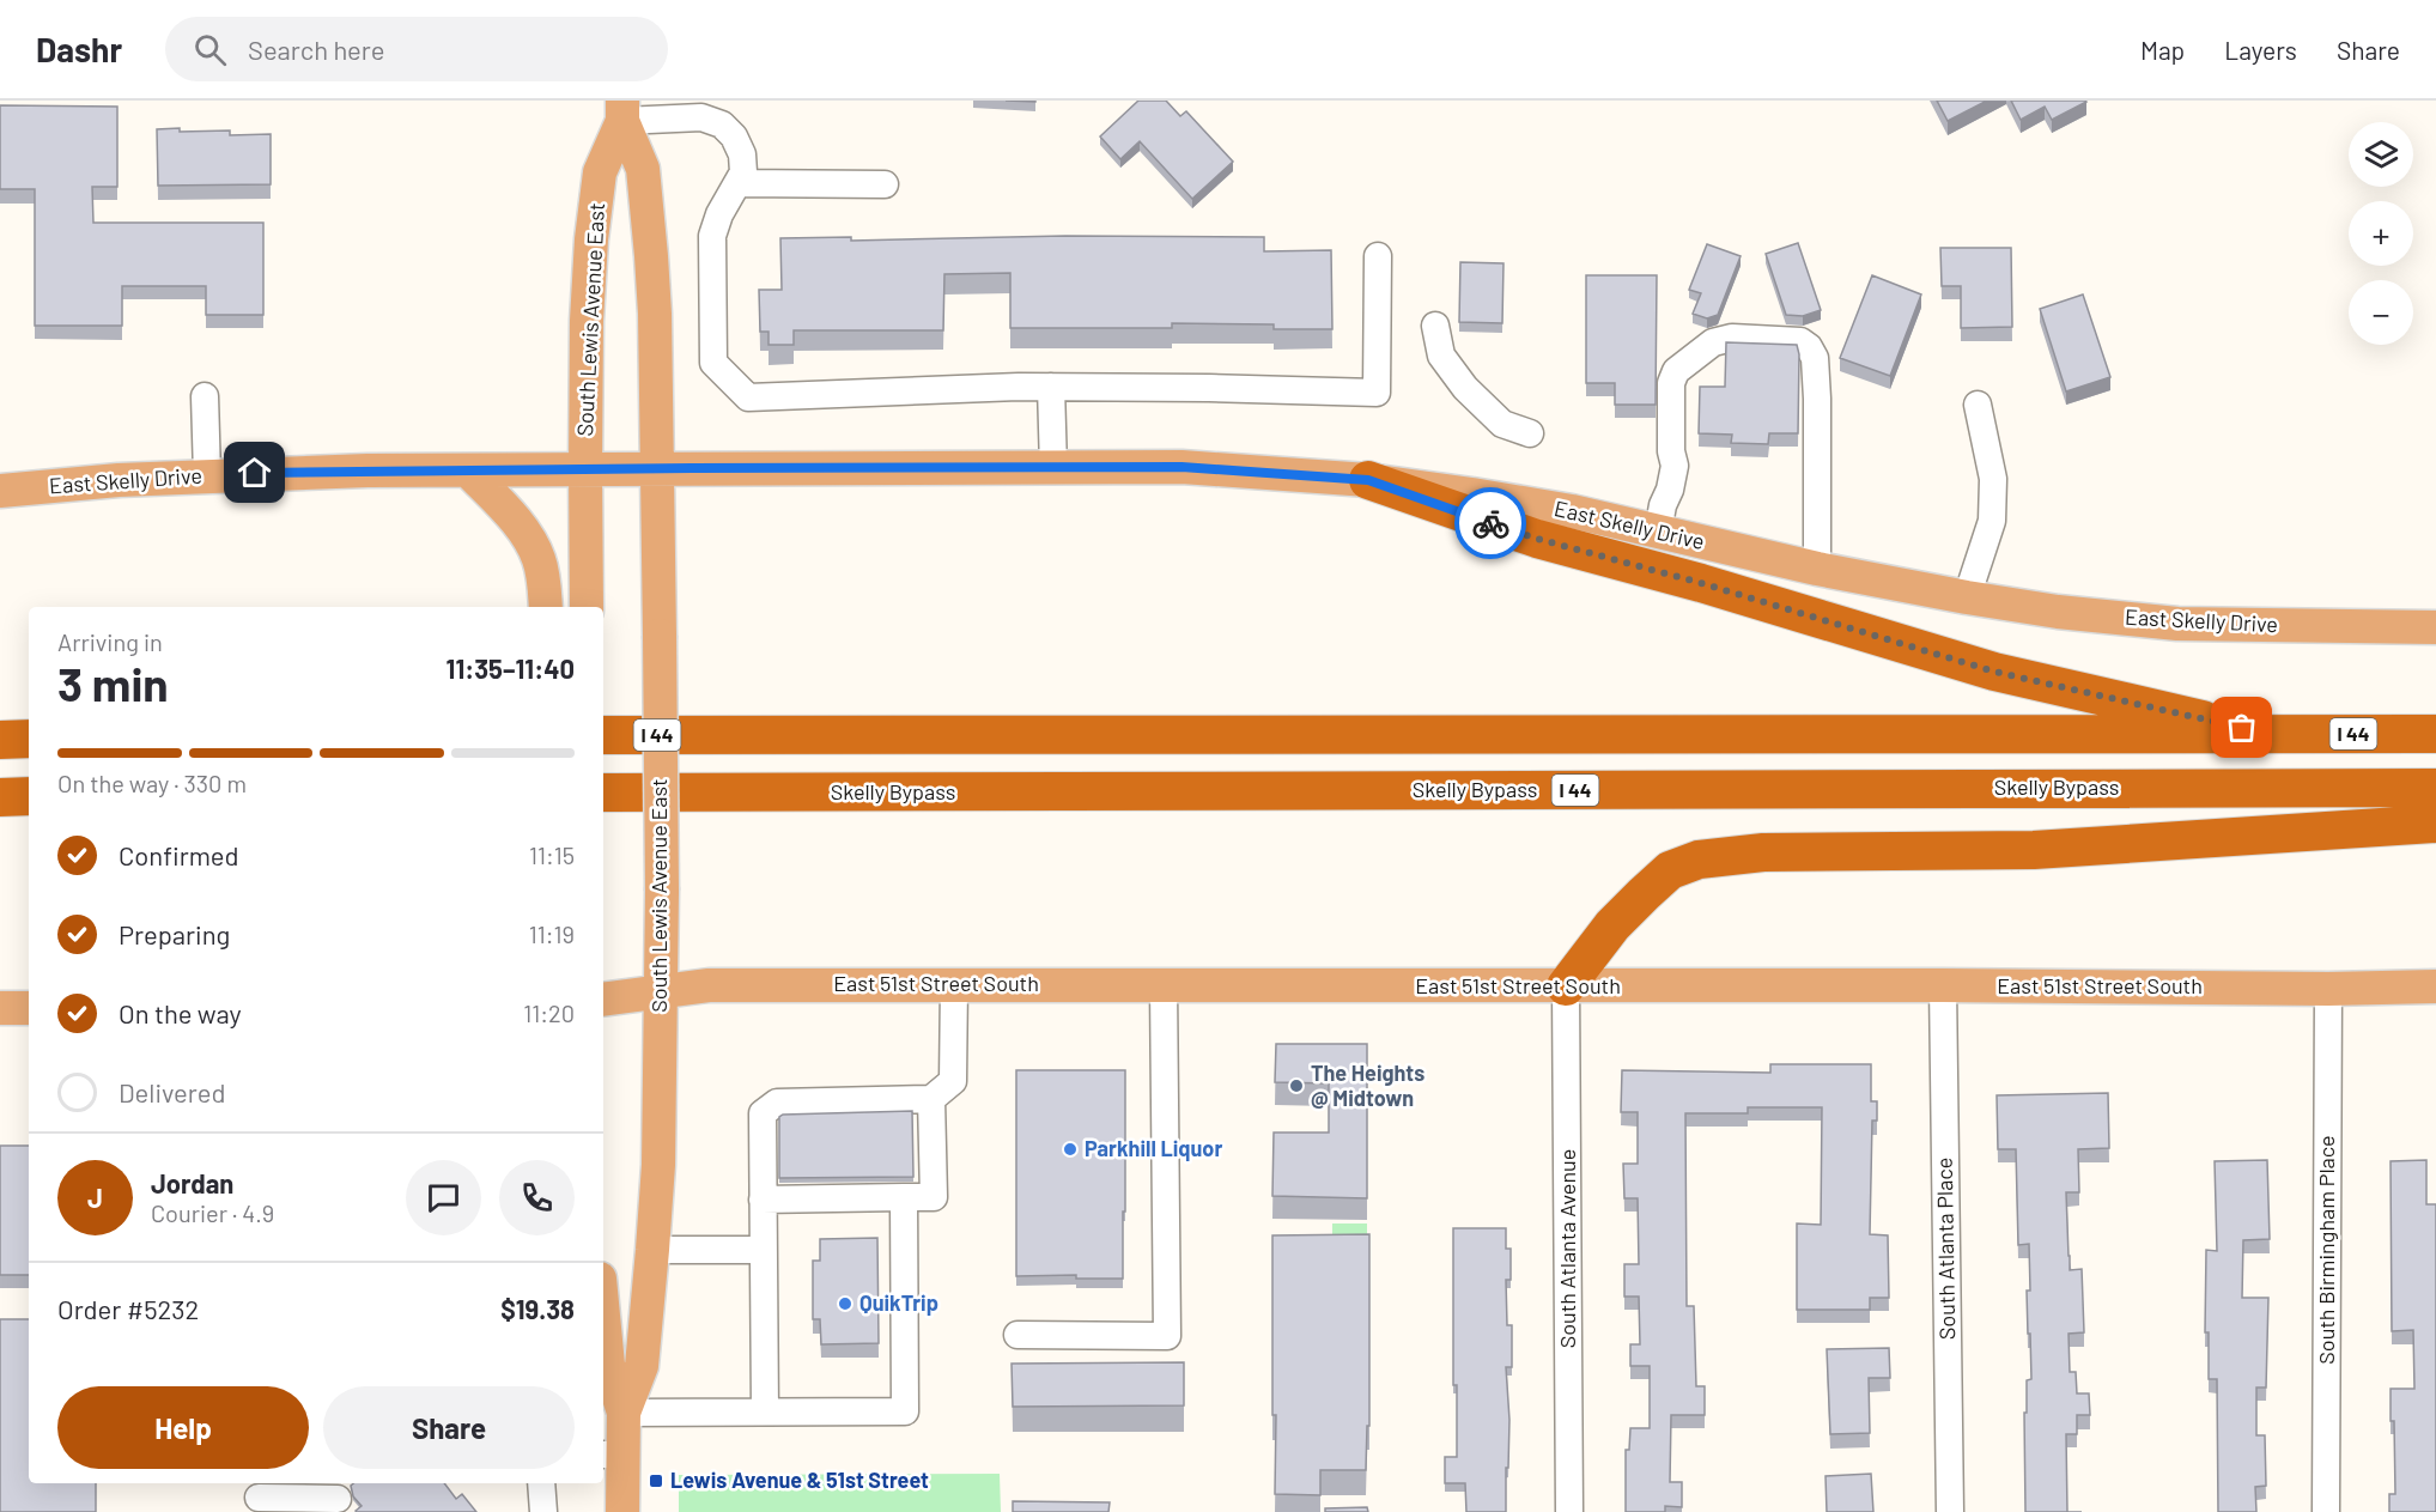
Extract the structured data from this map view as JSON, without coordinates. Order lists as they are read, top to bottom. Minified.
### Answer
{"streets":{"highway":["I 44","Skelly Bypass"],"main road":["South Lewis Avenue East","East Skelly Drive","East 51st Street South"],"street":["South Atlanta Avenue","South Atlanta Place","South Birmingham Place"]},"crossings":[["South Lewis Avenue East","East Skelly Drive"],["South Lewis Avenue East","East 51st Street South"],["East 51st Street South","South Atlanta Avenue"],["East 51st Street South","South Atlanta Place"],["East 51st Street South","South Birmingham Place"]],"places":{"other":["The Heights @ Midtown","Parkhill Liquor","QuikTrip"],"transit":["Lewis Avenue & 51st Street"]},"page":{"header":"Dashr","search":"Search here","nav":["Map","Layers","Share"],"map_buttons":["+","−"],"heading":["3 min","Arriving in","11:35–11:40"],"panel":["Jordan","Courier · 4.9","Order #5232","$19.38"],"bar":"On the way · 330 m","list":[["Confirmed","11:15"],["Preparing","11:19"],["On the way","11:20"],"Delivered"],"round":"J","buttons":["Help","Share"]}}
